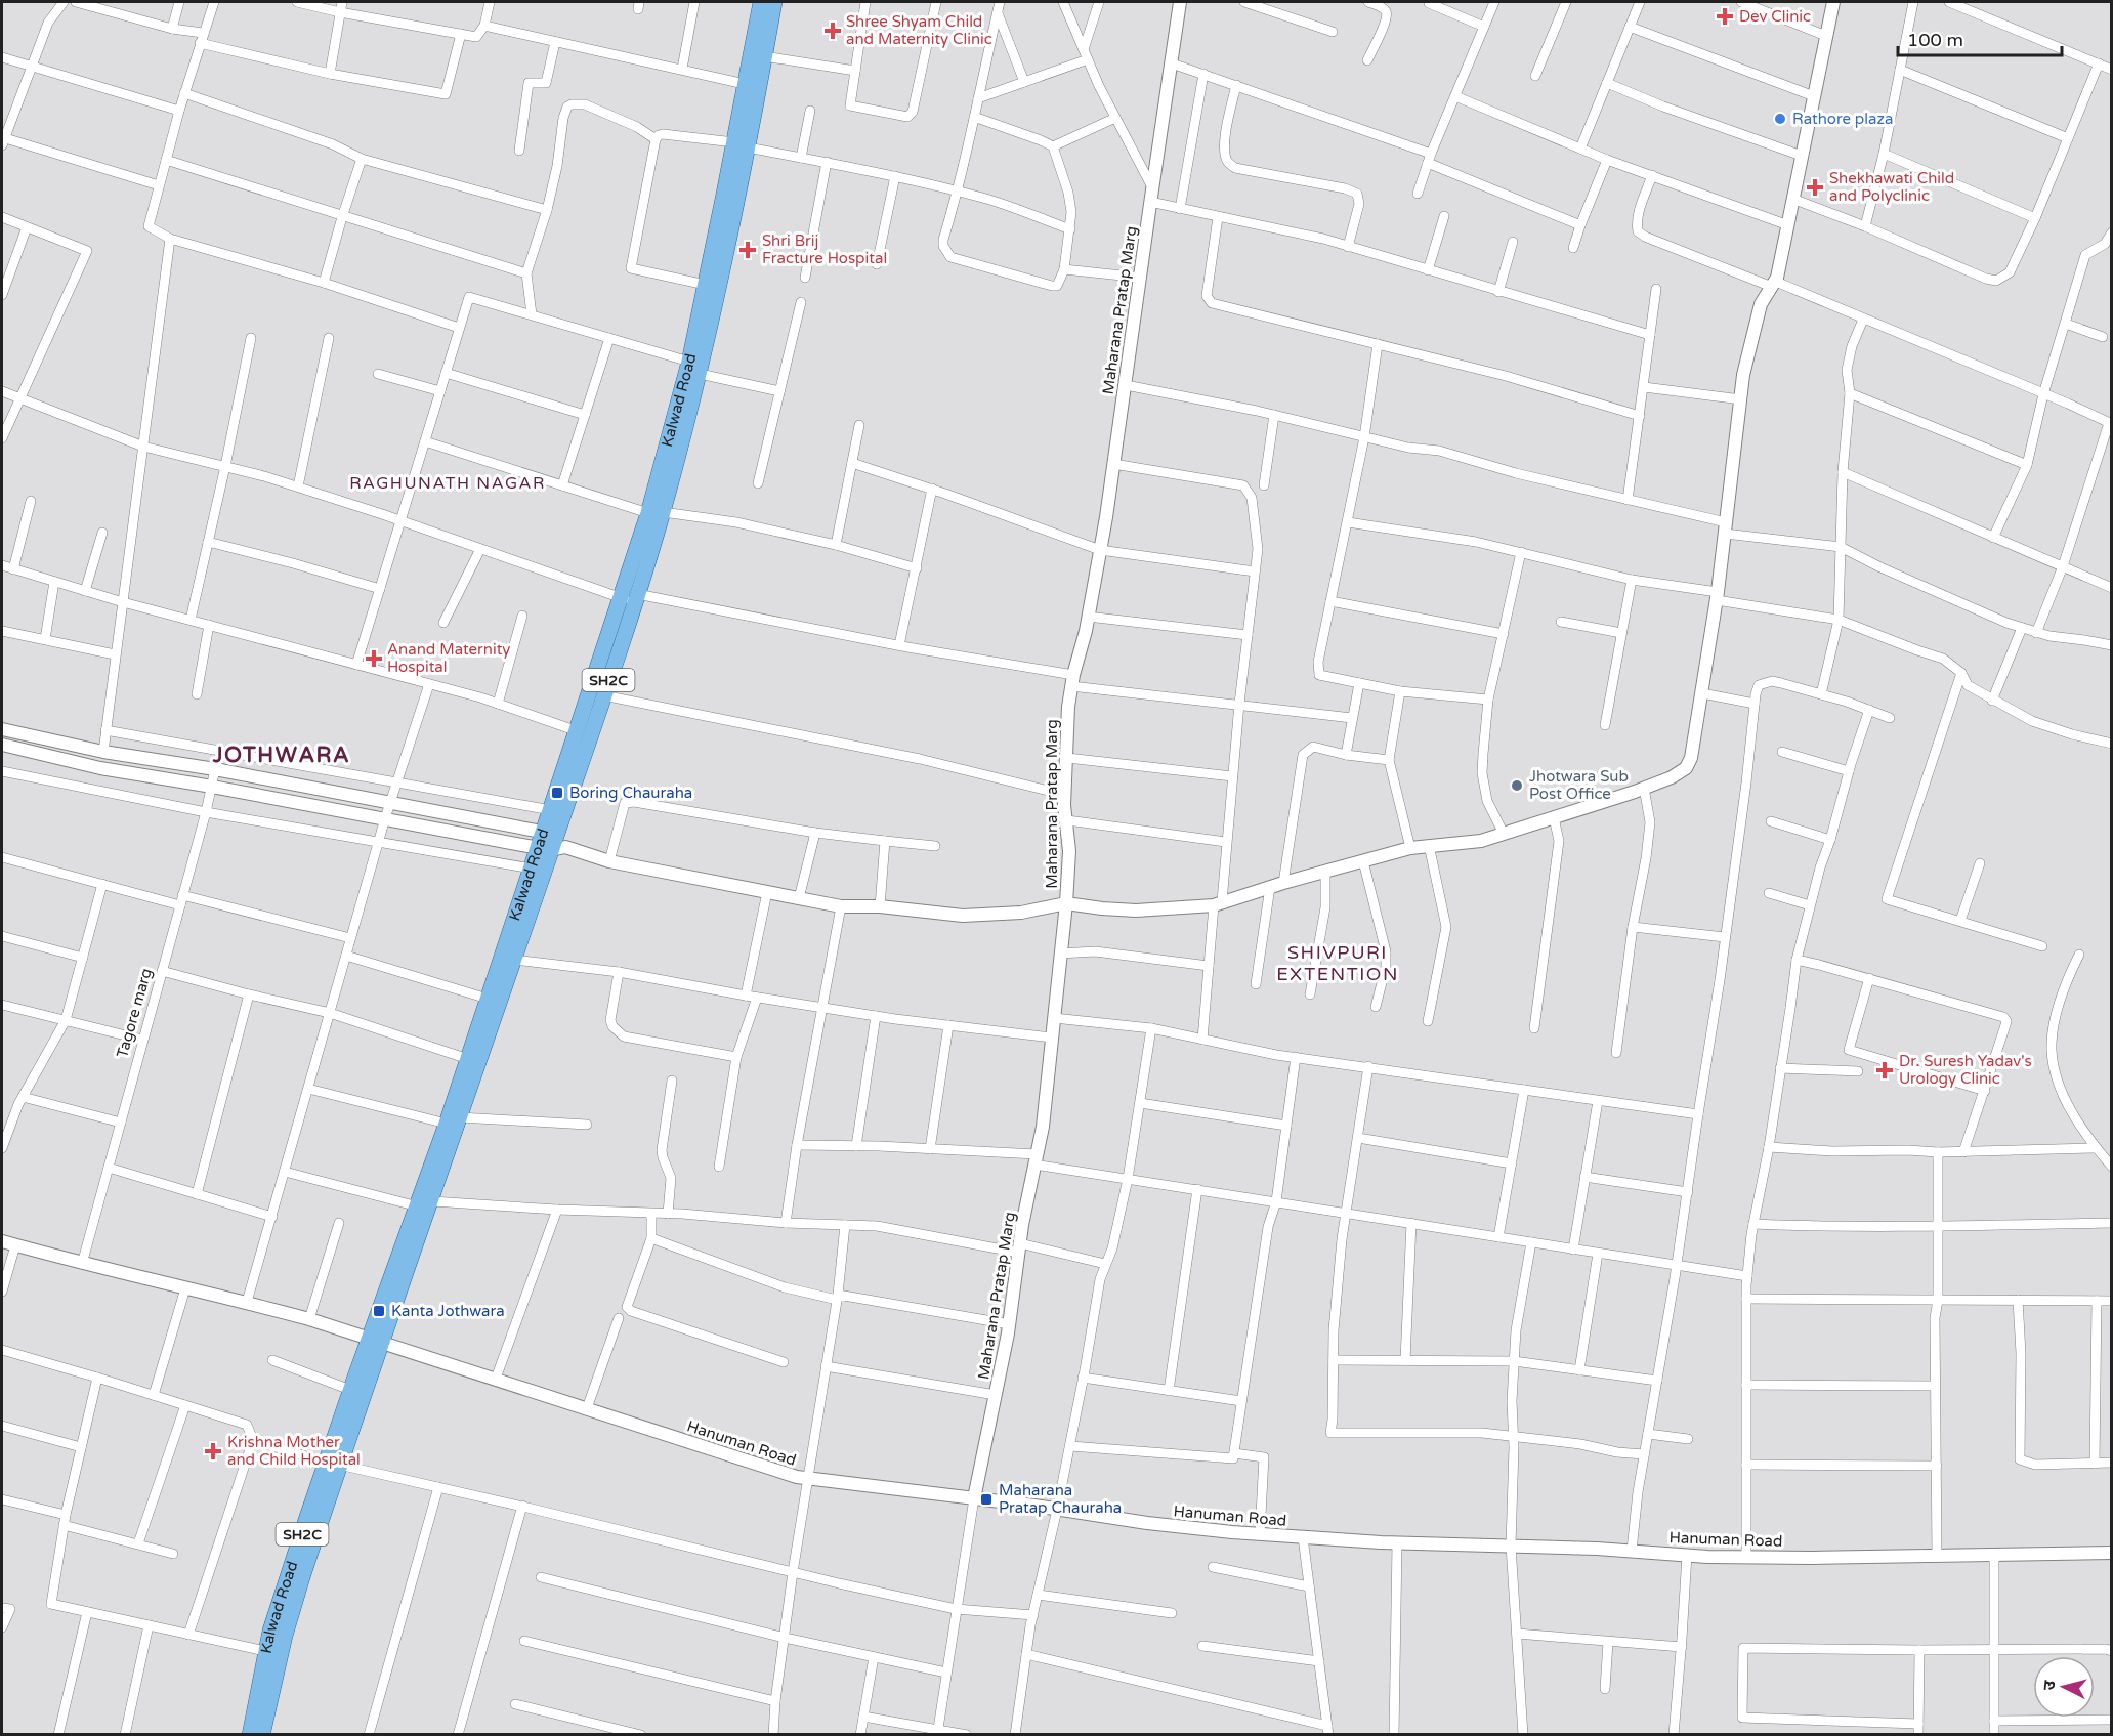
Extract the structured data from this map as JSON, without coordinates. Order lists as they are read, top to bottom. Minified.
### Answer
{"streets":{"main road":["Kalwad Road","SH2C"],"street":["Maharana Pratap Marg","Tagore marg","Hanuman Road"]},"crossings":[["Maharana Pratap Marg","Hanuman Road"],["Kalwad Road","Hanuman Road"],["Tagore marg","Hanuman Road"]],"districts":["RAGHUNATH NAGAR","JOTHWARA","SHIVPURI EXTENTION"],"places":{"health":["Dev Clinic","Shree Shyam Child and Maternity Clinic","Shekhawati Child and Polyclinic","Shri Brij Fracture Hospital","Anand Maternity Hospital","Dr. Suresh Yadav's Urology Clinic","Krishna Mother and Child Hospital"],"other":["Rathore plaza","Jhotwara Sub Post Office"],"transit":["Boring Chauraha","Kanta Jothwara","Maharana Pratap Chauraha"]},"scale_bar":"100 m","north":"left"}
